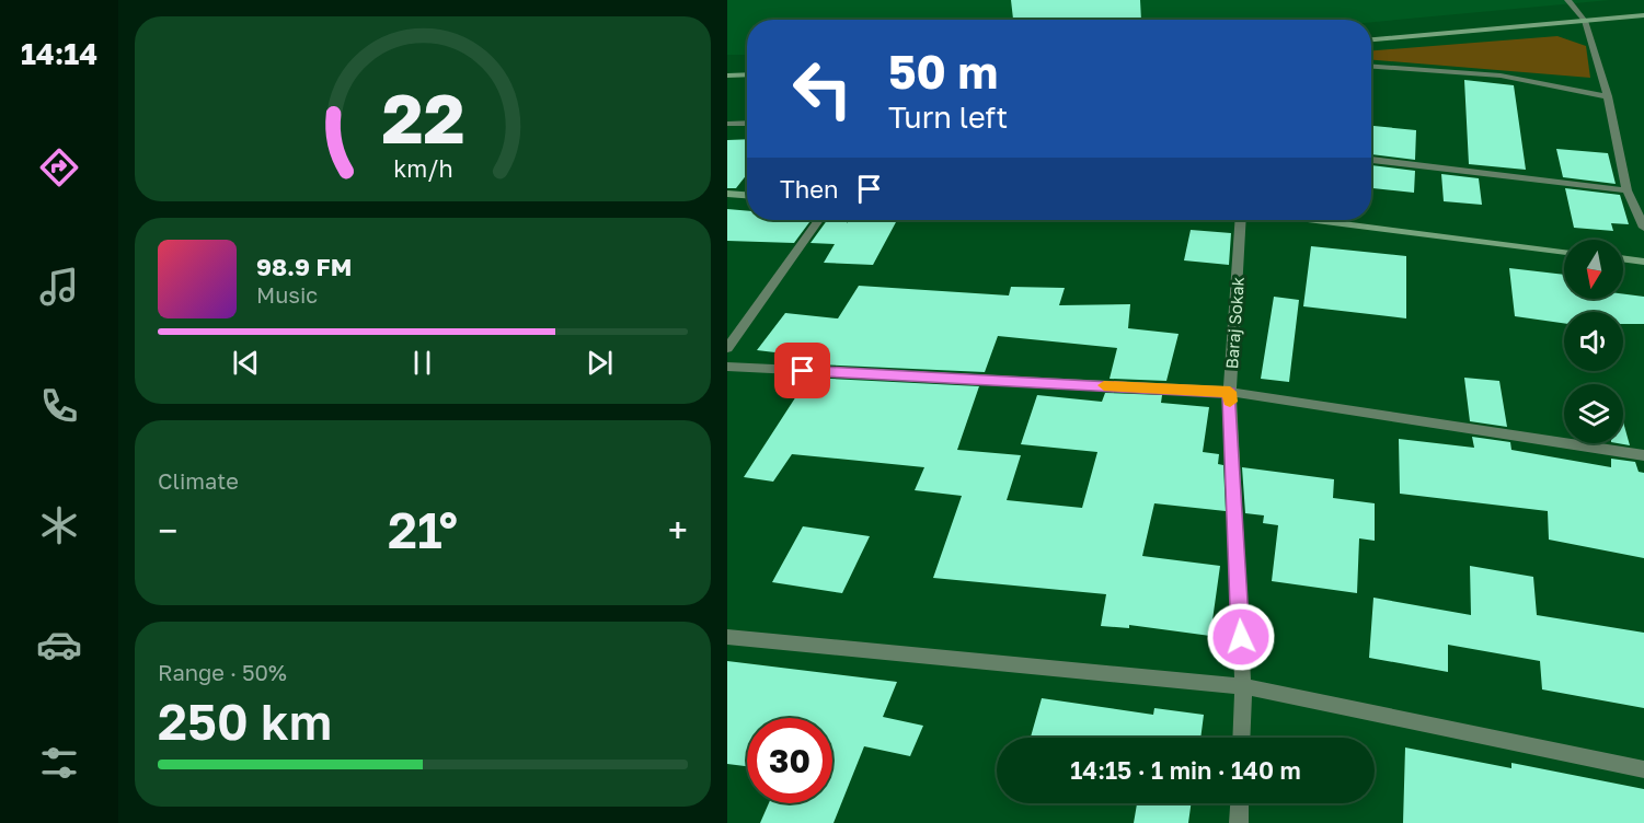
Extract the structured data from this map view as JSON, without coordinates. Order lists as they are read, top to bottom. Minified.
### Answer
{"streets":{"street":["Baraj Sokak"]},"north":"bottom","page":{"tabs":"14:14","turn":["50 m","Turn left"],"then":"Then","song":["98.9 FM","Music"],"tile":["Climate",["Range · 50%","250 km"]],"heat":["−","21°","+"],"limit":"30","trip":"14:15 · 1 min · 140 m","gauge":["22","km/h"]}}
